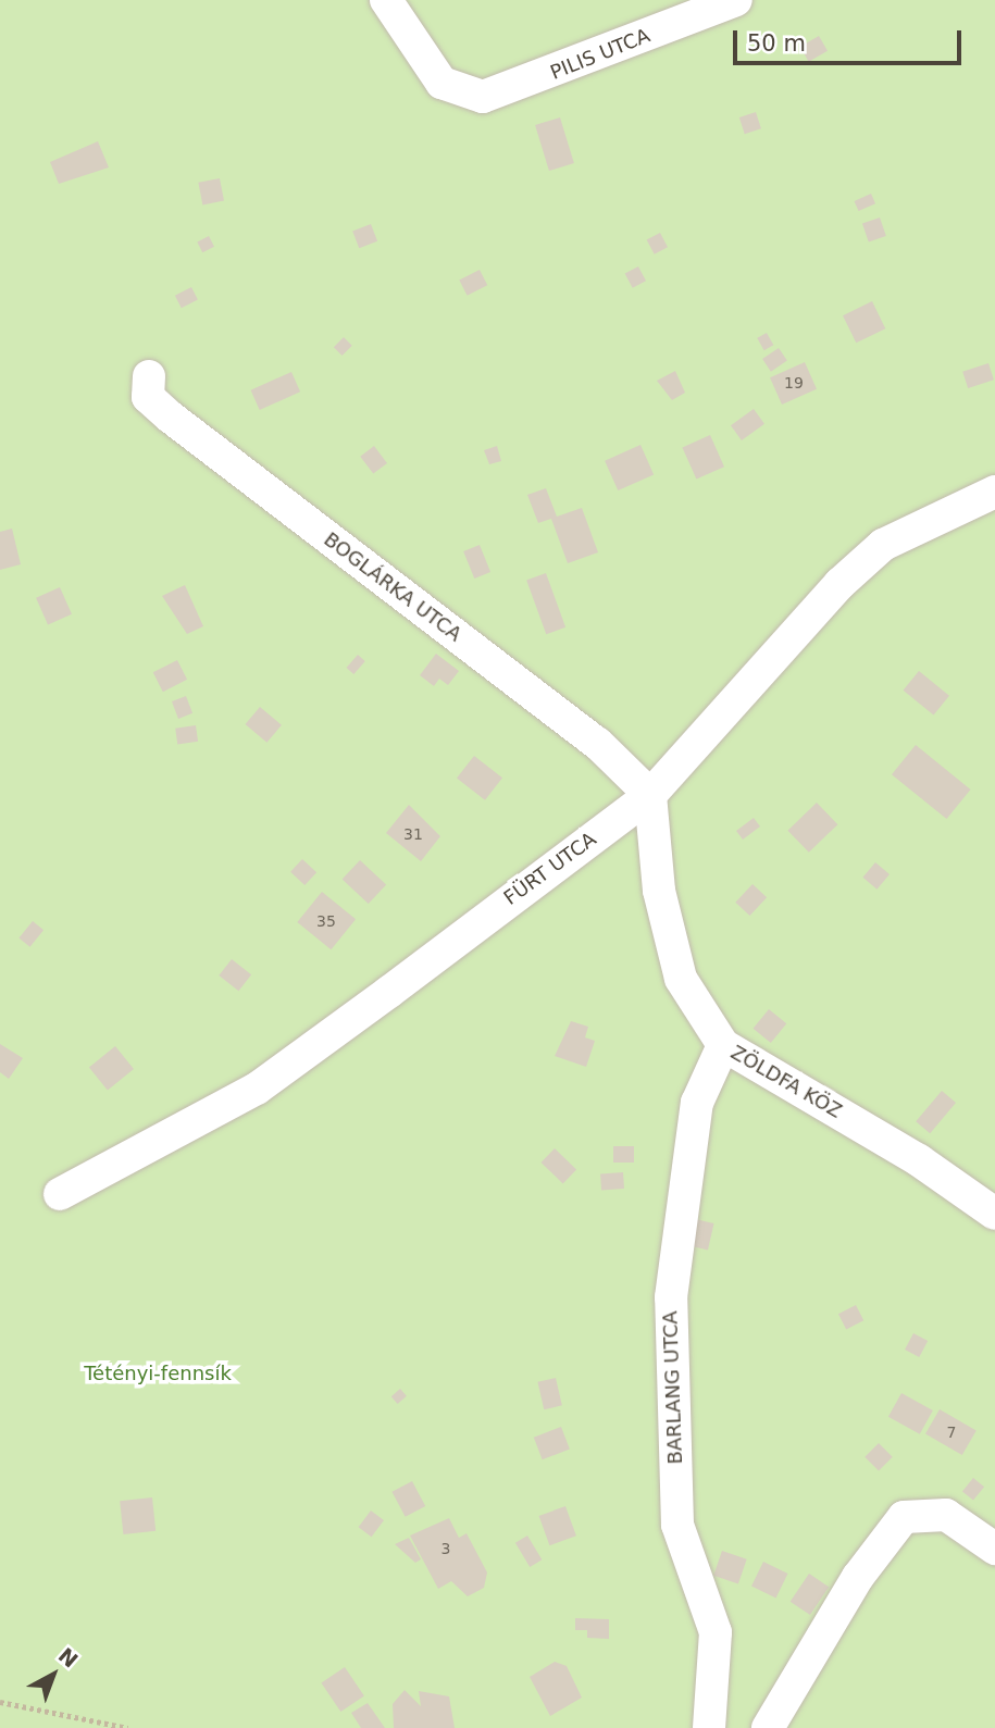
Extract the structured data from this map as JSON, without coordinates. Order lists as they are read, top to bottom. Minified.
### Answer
{"streets":{"street":["PILIS UTCA","BOGLÁRKA UTCA","FÜRT UTCA","ZÖLDFA KÖZ","BARLANG UTCA"]},"crossings":[["BOGLÁRKA UTCA","FÜRT UTCA"],["BOGLÁRKA UTCA","ZÖLDFA KÖZ"],["FÜRT UTCA","ZÖLDFA KÖZ"],["ZÖLDFA KÖZ","BARLANG UTCA"]],"parks":["Tétényi-fennsík"],"house_numbers":["19","31","35","7","3"],"scale_bar":"50 m","north":"top right"}
